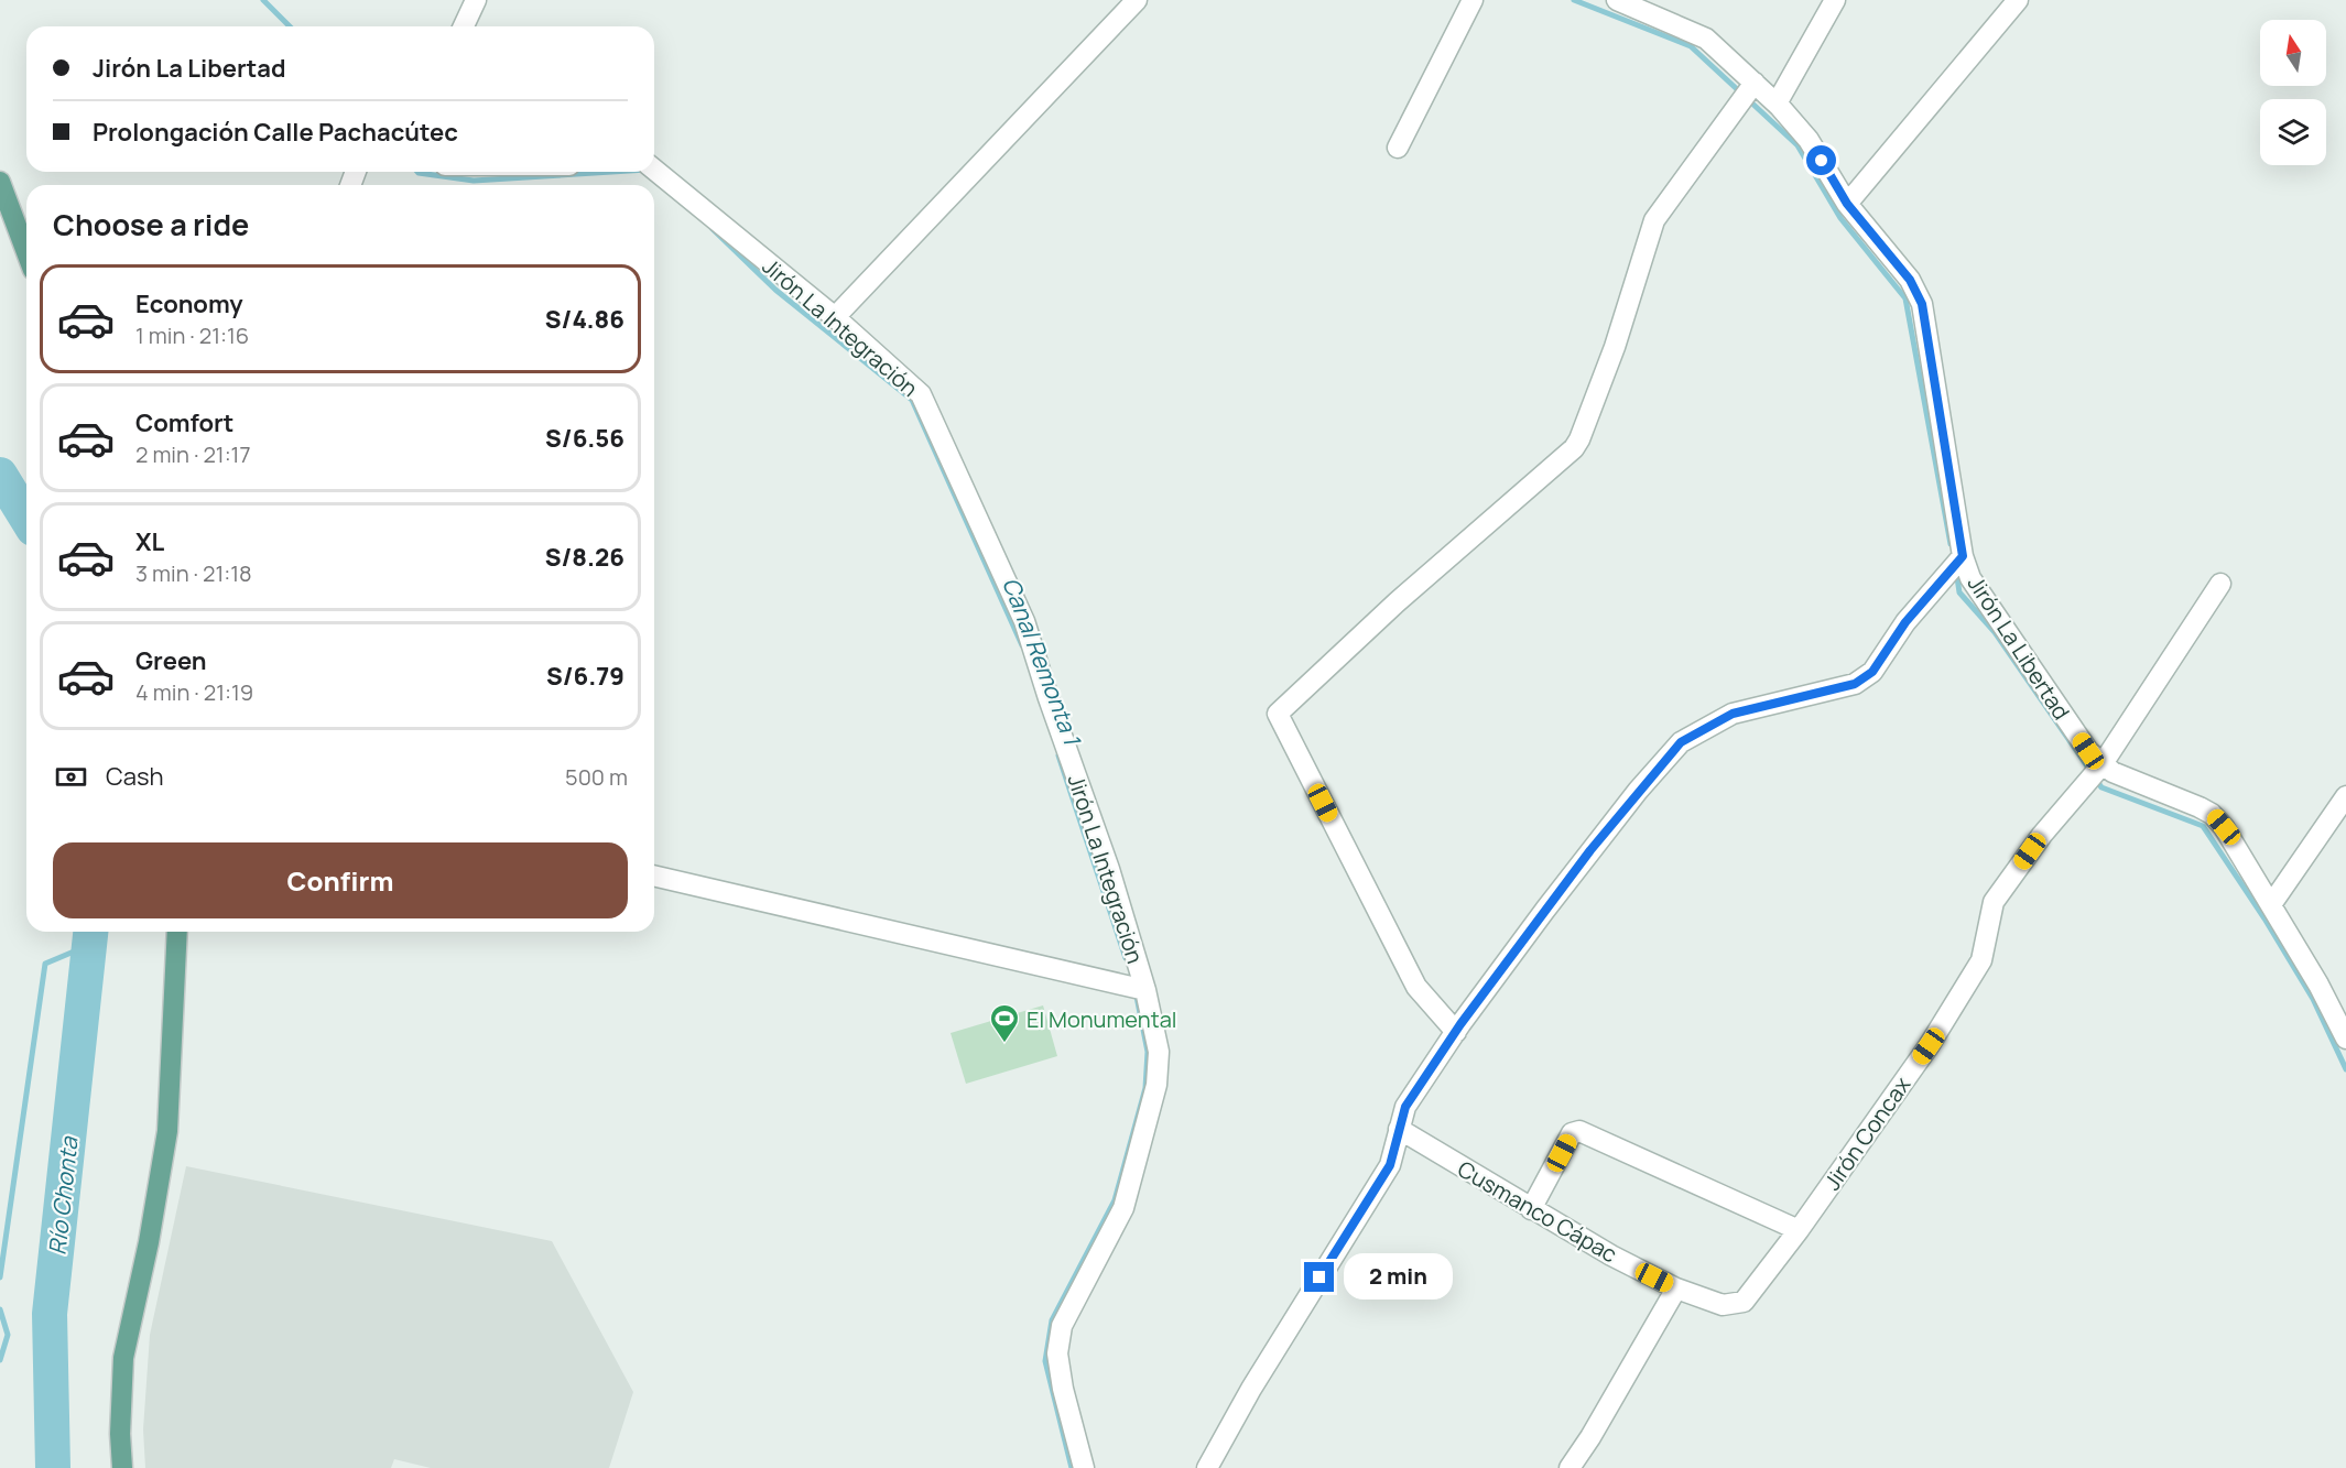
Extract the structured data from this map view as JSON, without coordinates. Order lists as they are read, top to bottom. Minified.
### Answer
{"streets":{"street":["Jirón La Integración","Jirón La Libertad","Jirón Concax","Cusmanco Cápac"]},"crossings":[["Jirón La Libertad","Jirón Concax"],["Jirón Concax","Cusmanco Cápac"]],"water":["Canal Remonta 1","Río Chonta"],"places":{"sports":["El Monumental"]},"north":"top","page":{"banner":["Jirón La Libertad","Prolongación Calle Pachacútec"],"heading":"Choose a ride","list":[{"name":"Economy","note":"1 min · 21:16","value":"S/4.86"},{"name":"Comfort","note":"2 min · 21:17","value":"S/6.56"},{"name":"XL","note":"3 min · 21:18","value":"S/8.26"},{"name":"Green","note":"4 min · 21:19","value":"S/6.79"}],"pay":["Cash","500 m"],"buttons":"Confirm","bubble":"2 min"}}
